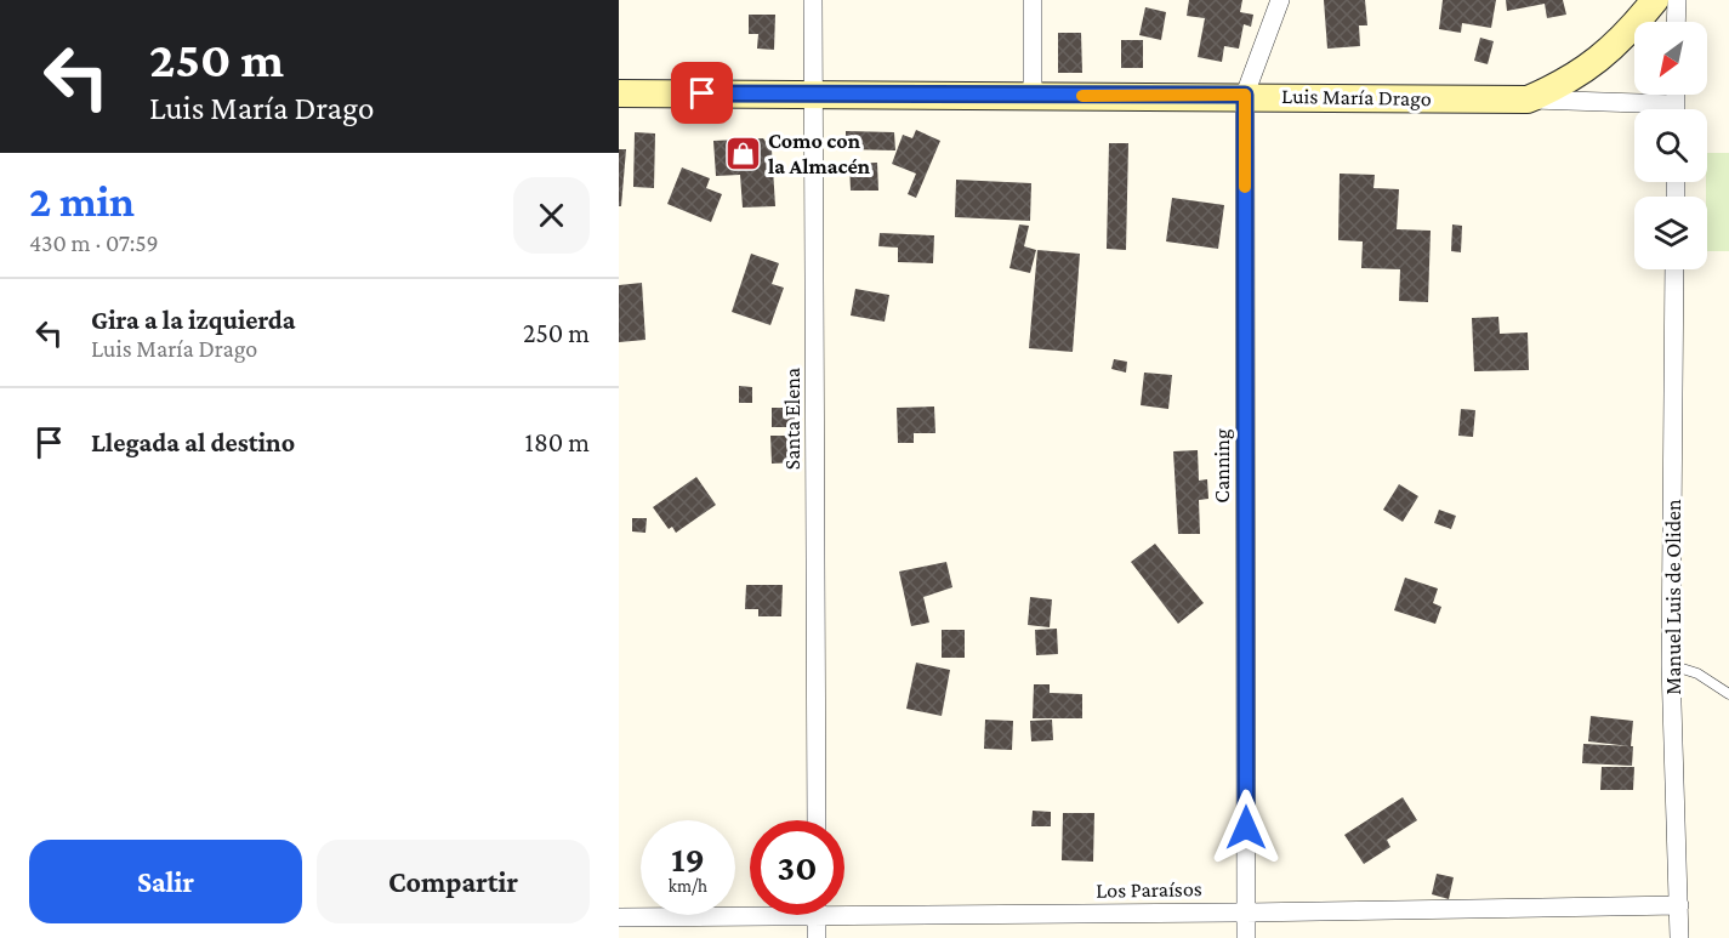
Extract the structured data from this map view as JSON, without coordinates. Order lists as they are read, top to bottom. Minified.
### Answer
{"streets":{"main road":["Luis María Drago"],"street":["Santa Elena","Canning","Manuel Luis de Oliden","Los Paraísos"]},"crossings":[["Luis María Drago","Santa Elena"],["Luis María Drago","Canning"],["Canning","Los Paraísos"],["Manuel Luis de Oliden","Los Paraísos"]],"places":{"shop":["Como con la Almacén"]},"north":"bottom left","page":{"turn":["250 m","Luis María Drago"],"heading":["2 min","430 m · 07:59"],"list":[{"name":"Gira a la izquierda","note":"Luis María Drago","value":"250 m"},{"name":"Llegada al destino","value":"180 m"}],"speed":"19 km/h","limit":"30","buttons":["Salir","Compartir"]}}
